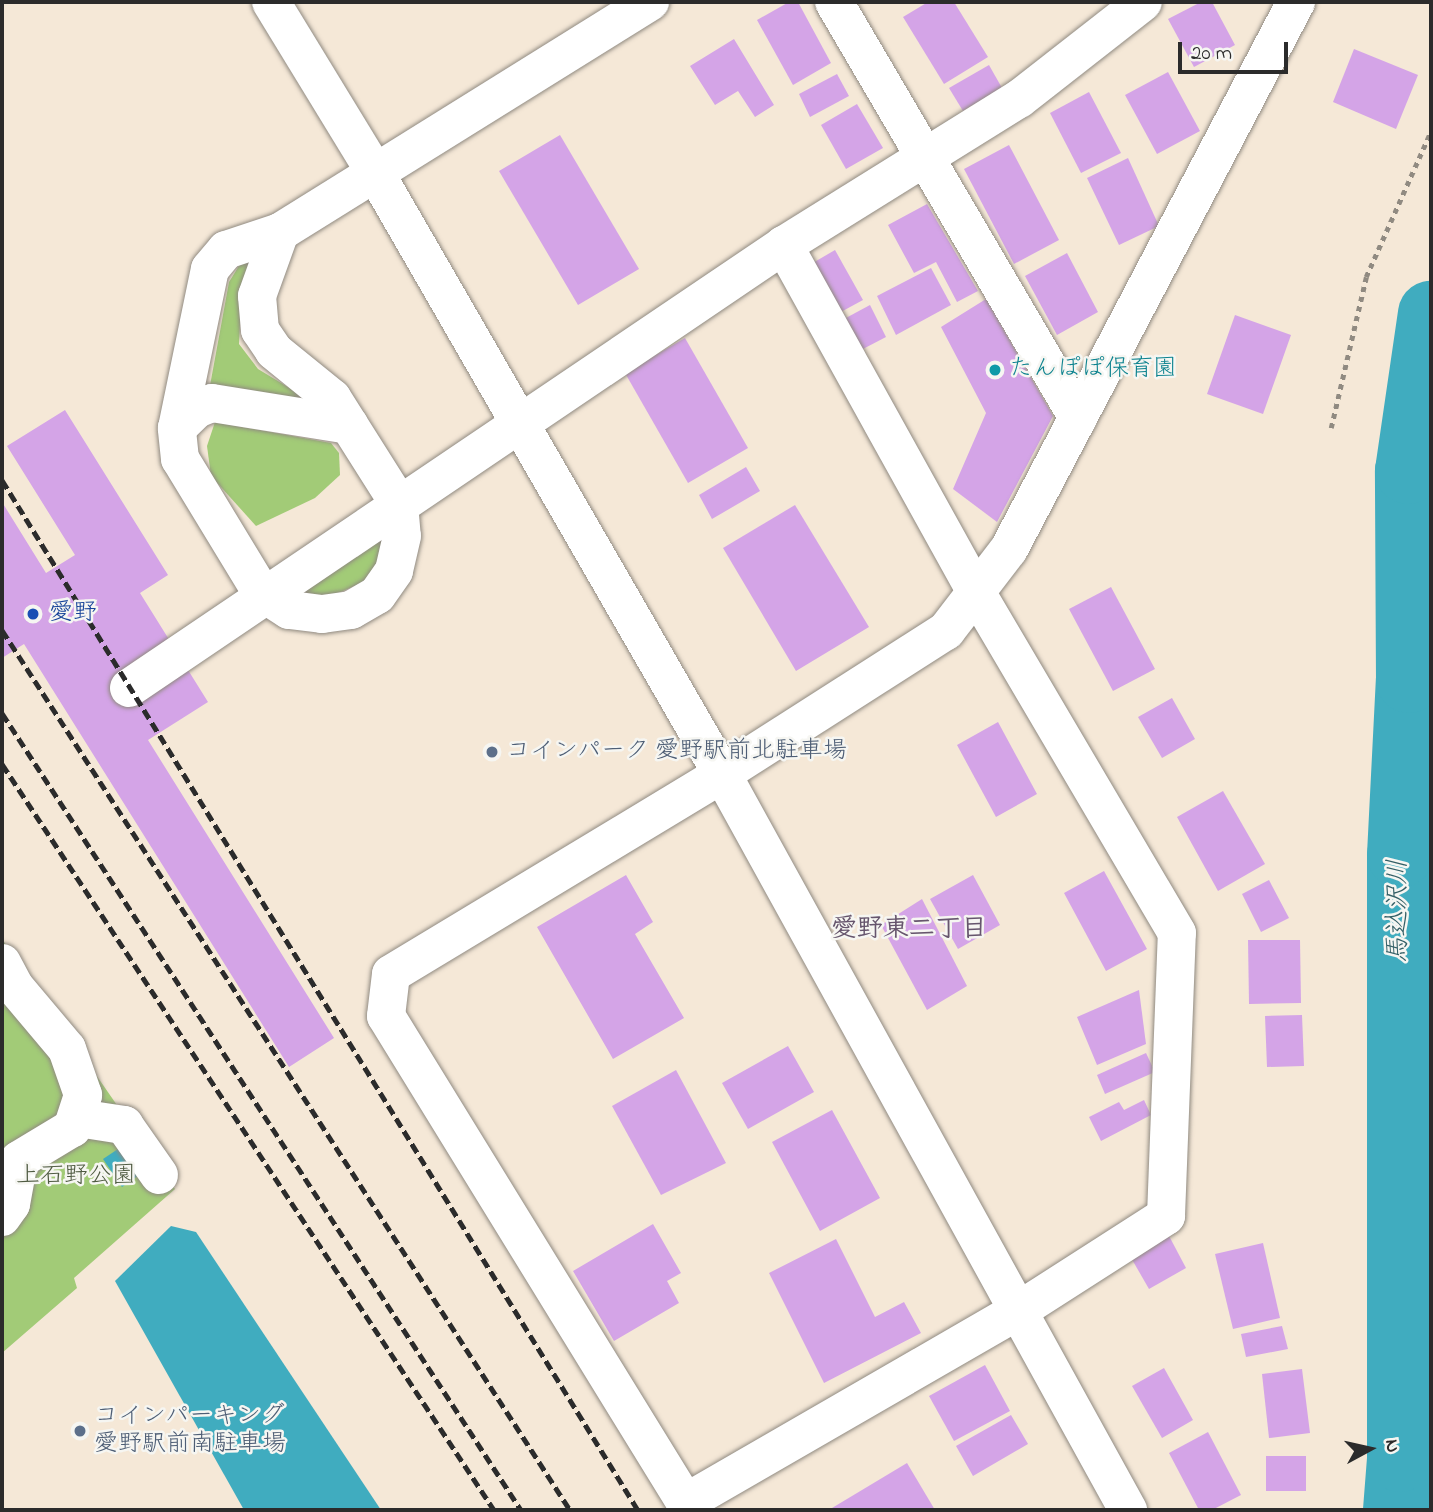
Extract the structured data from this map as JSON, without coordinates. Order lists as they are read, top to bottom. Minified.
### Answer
{"districts":["愛野東二丁目"],"water":["馬込沢川"],"parks":["上石野公園"],"places":["たんぽぽ保育園","愛野","コインパーク 愛野駅前北駐車場","コインパーキング 愛野駅前南駐車場"],"scale_bar":"20 m","north":"right"}
